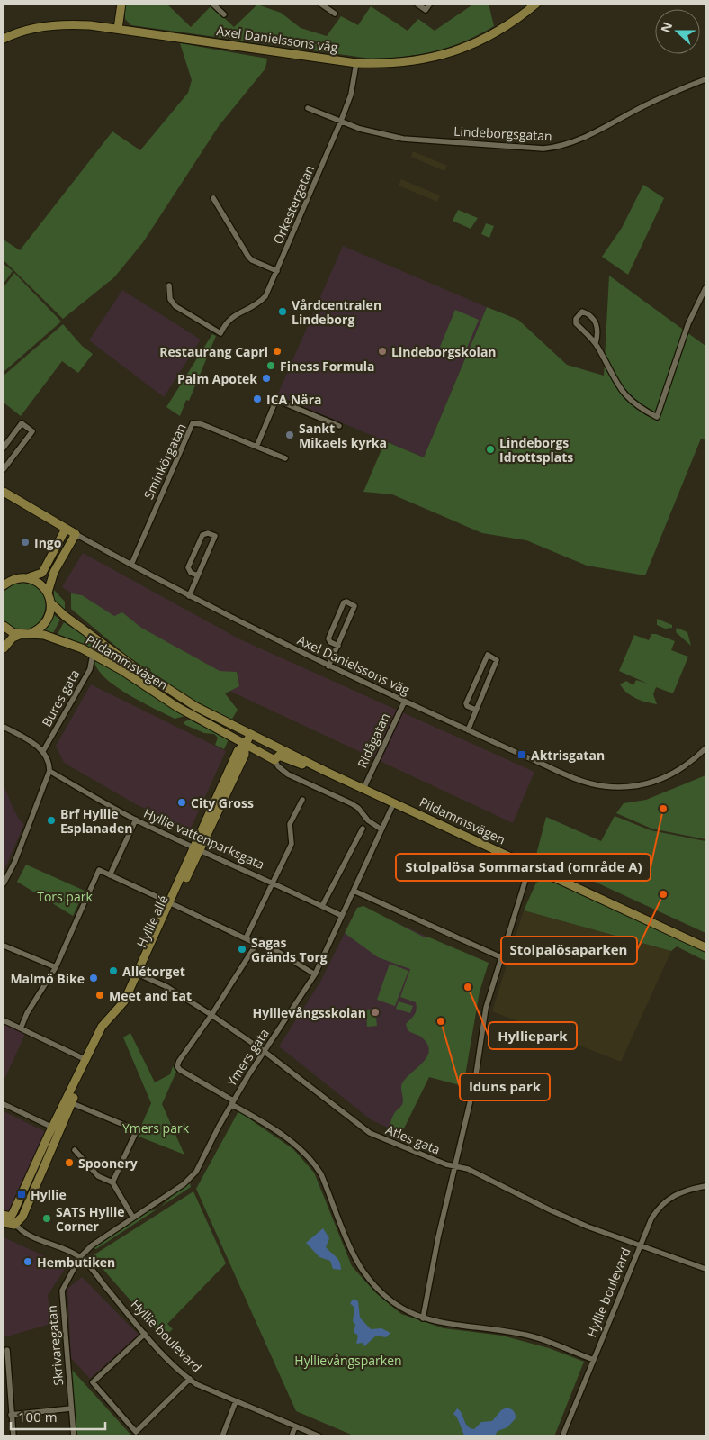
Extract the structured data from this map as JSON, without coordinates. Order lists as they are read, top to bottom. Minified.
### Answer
{"streets":{"street":["Axel Danielssons väg","Lindeborgsgatan","Orkestergatan","Sminkörgatan","Pildammsvägen","Bures gata","Ridågatan","Hyllie vattenparksgata","Hyllie allé","Ymers gata","Atles gata","Hyllie boulevard","Skrivaregatan"]},"crossings":[["Axel Danielssons väg","Orkestergatan"],["Axel Danielssons väg","Sminkörgatan"],["Axel Danielssons väg","Ridågatan"],["Lindeborgsgatan","Orkestergatan"],["Pildammsvägen","Bures gata"],["Pildammsvägen","Ridågatan"],["Pildammsvägen","Hyllie allé"],["Pildammsvägen","Ymers gata"],["Hyllie vattenparksgata","Hyllie allé"],["Hyllie vattenparksgata","Ymers gata"],["Hyllie allé","Atles gata"],["Hyllie allé","Hyllie boulevard"],["Ymers gata","Atles gata"],["Ymers gata","Hyllie boulevard"],["Ymers gata","Skrivaregatan"],["Atles gata","Hyllie boulevard"],["Hyllie boulevard","Skrivaregatan"]],"parks":["Tors park","Ymers park","Hyllievångsparken"],"places":{"other":["Vårdcentralen Lindeborg","Restaurang Capri","Lindeborgskolan","Finess Formula","Palm Apotek","ICA Nära","Sankt Mikaels kyrka","Lindeborgs Idrottsplats","Ingo","City Gross","Stolpalösa Sommarstad (område A)","Brf Hyllie Esplanaden","Stolpalösaparken","Sagas Gränds Torg","Allétorget","Malmö Bike","Hylliepark","Meet and Eat","Hyllievångsskolan","Iduns park","Spoonery","SATS Hyllie Corner","Hembutiken"],"transit":["Aktrisgatan","Hyllie"]},"scale_bar":"100 m","north":"left"}
